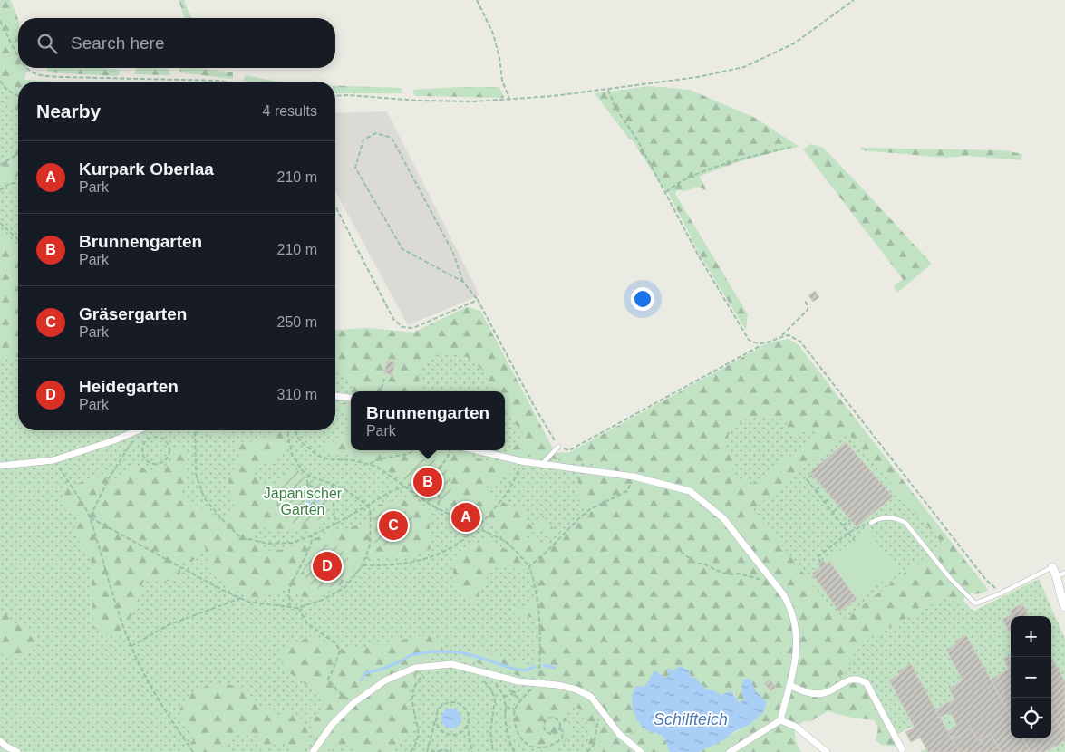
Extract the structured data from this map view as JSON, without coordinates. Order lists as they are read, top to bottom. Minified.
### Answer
{"water":["Schilfteich"],"parks":["Japanischer Garten"],"page":{"search":"Search here","heading":["Nearby","4 results"],"list":[{"mark":"A","name":"Kurpark Oberlaa","note":"Park","value":"210 m"},{"mark":"B","name":"Brunnengarten","note":"Park","value":"210 m"},{"mark":"C","name":"Gräsergarten","note":"Park","value":"250 m"},{"mark":"D","name":"Heidegarten","note":"Park","value":"310 m"}],"popup":["Brunnengarten","Park"],"pins":["B","A","C","D"],"map_buttons":["+","−"]}}
